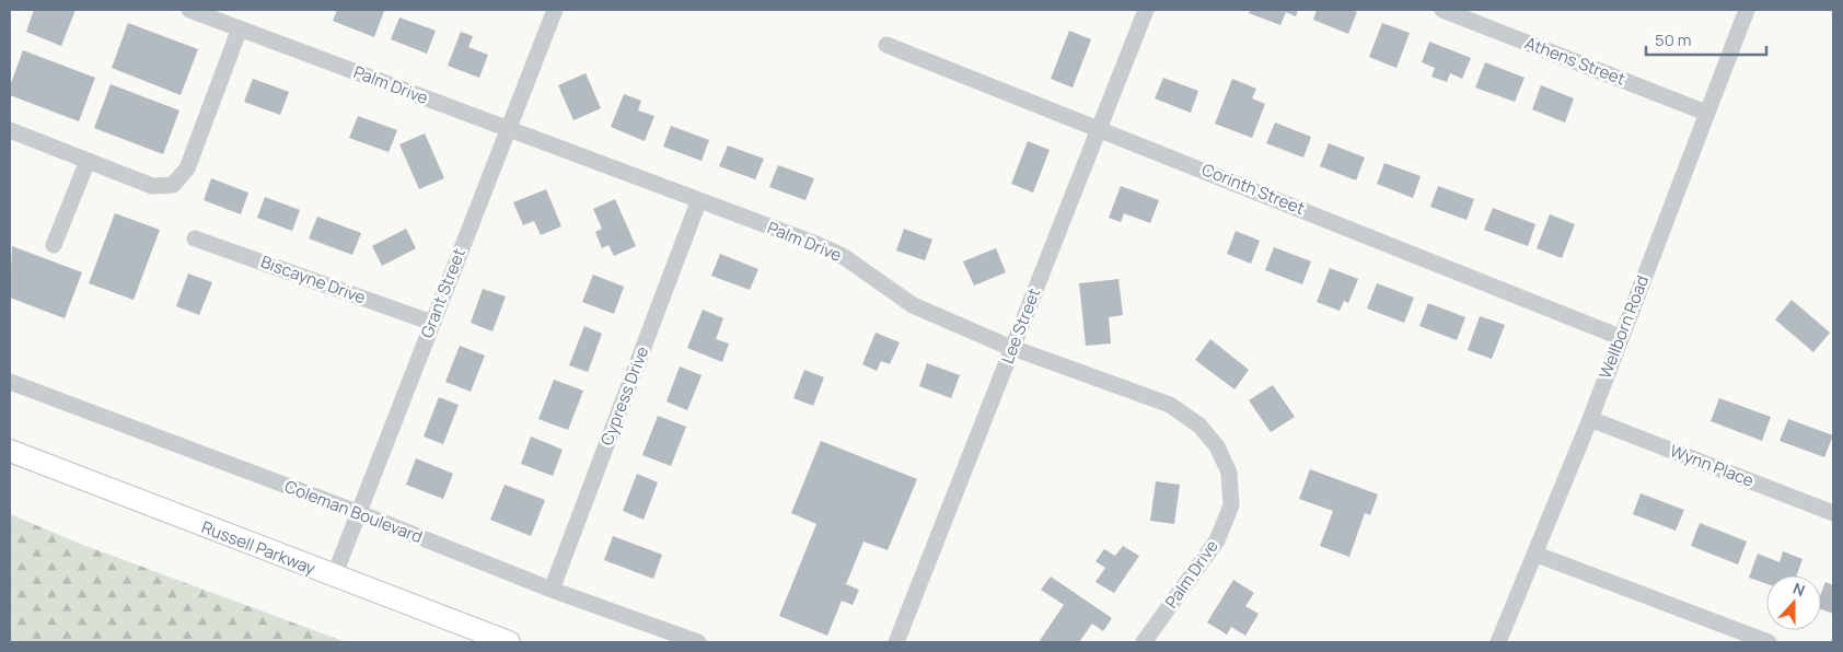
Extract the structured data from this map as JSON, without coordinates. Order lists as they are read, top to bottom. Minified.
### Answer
{"streets":{"main road":["Russell Parkway"],"street":["Athens Street","Palm Drive","Corinth Street","Biscayne Drive","Grant Street","Lee Street","Wellborn Road","Cypress Drive","Wynn Place","Coleman Boulevard"]},"crossings":[["Athens Street","Wellborn Road"],["Palm Drive","Grant Street"],["Palm Drive","Lee Street"],["Palm Drive","Cypress Drive"],["Corinth Street","Lee Street"],["Corinth Street","Wellborn Road"],["Biscayne Drive","Grant Street"],["Grant Street","Coleman Boulevard"],["Grant Street","Russell Parkway"],["Wellborn Road","Wynn Place"],["Cypress Drive","Coleman Boulevard"]],"scale_bar":"50 m","north":"top"}
